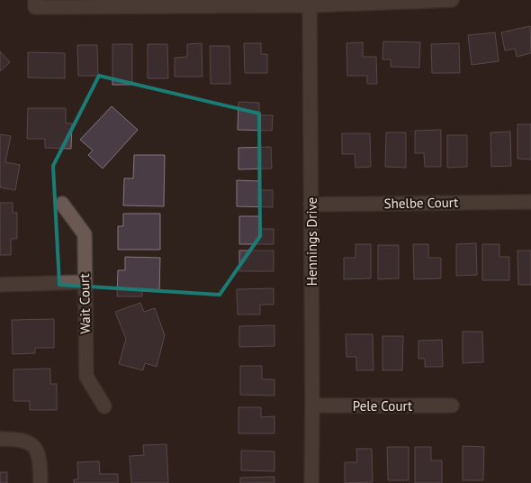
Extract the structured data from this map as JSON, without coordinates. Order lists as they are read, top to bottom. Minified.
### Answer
{"streets":{"street":["Shelbe Court","Hennings Drive","Wait Court","Pele Court"]},"crossings":[["Shelbe Court","Hennings Drive"],["Hennings Drive","Pele Court"]]}
